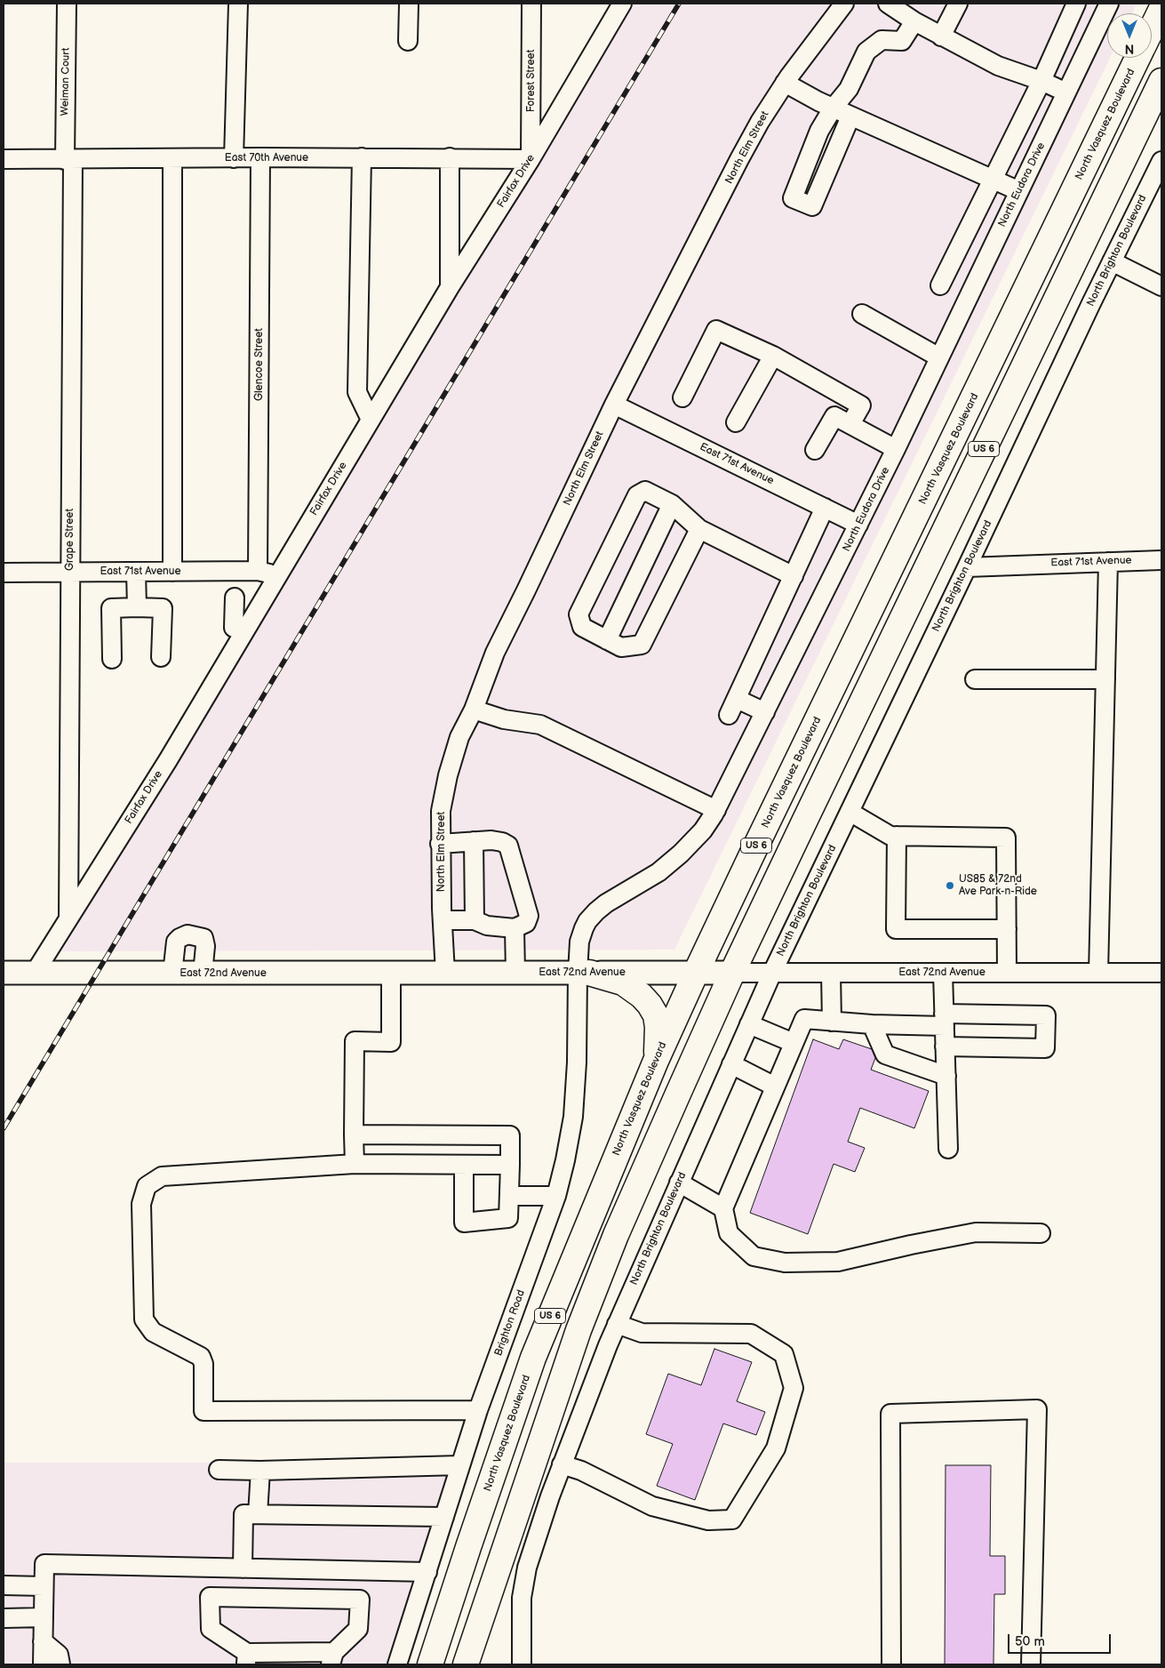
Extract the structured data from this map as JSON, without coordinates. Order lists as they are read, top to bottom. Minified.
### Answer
{"streets":{"highway":["North Vasquez Boulevard","US 6"],"main road":["East 72nd Avenue"],"street":["Forest Street","Weiman Court","North Elm Street","East 70th Avenue","Fairfax Drive","North Eudora Drive","North Brighton Boulevard","Glencoe Street","East 71st Avenue","Grape Street","Brighton Road"]},"crossings":[["Forest Street","East 70th Avenue"],["Forest Street","Fairfax Drive"],["Weiman Court","East 70th Avenue"],["Weiman Court","Grape Street"],["North Vasquez Boulevard","East 72nd Avenue"],["North Elm Street","East 71st Avenue"],["North Elm Street","East 72nd Avenue"],["East 70th Avenue","Fairfax Drive"],["East 70th Avenue","Glencoe Street"],["East 70th Avenue","Grape Street"],["Fairfax Drive","East 71st Avenue"],["Fairfax Drive","Grape Street"],["Fairfax Drive","East 72nd Avenue"],["North Eudora Drive","East 71st Avenue"],["North Eudora Drive","East 72nd Avenue"],["North Eudora Drive","Brighton Road"],["North Brighton Boulevard","East 71st Avenue"],["North Brighton Boulevard","East 72nd Avenue"],["Glencoe Street","East 71st Avenue"],["US 6","East 72nd Avenue"],["East 71st Avenue","Grape Street"],["East 72nd Avenue","Brighton Road"]],"places":["US85 & 72nd Ave Park-n-Ride"],"scale_bar":"50 m","north":"bottom"}
